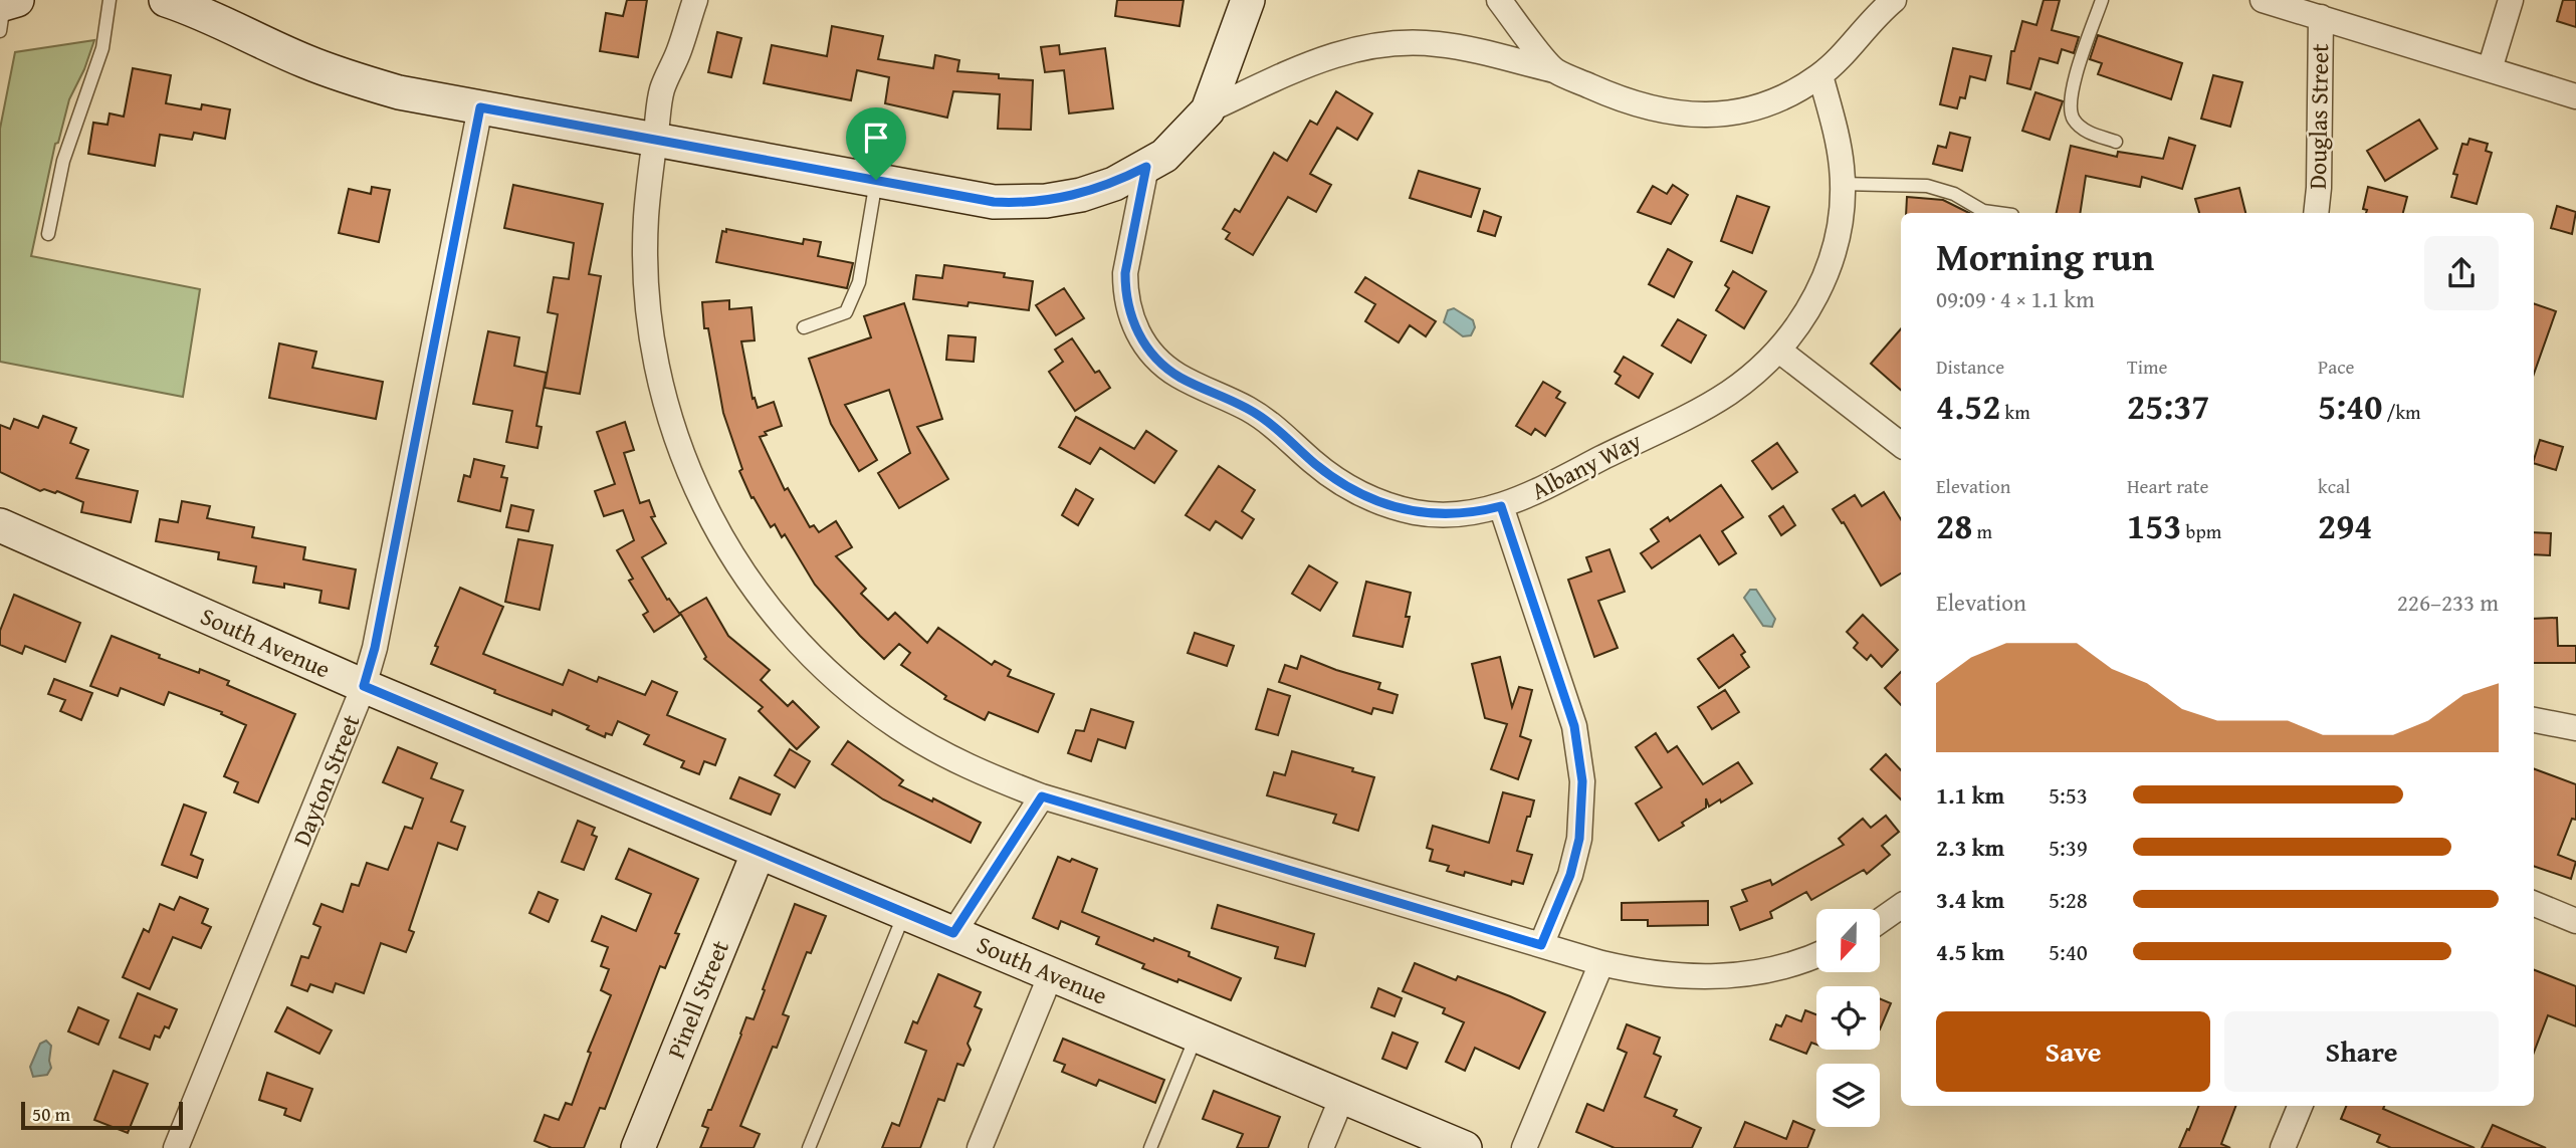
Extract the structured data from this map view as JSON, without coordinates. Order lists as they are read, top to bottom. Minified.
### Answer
{"streets":{"street":["Douglas Street","Albany Way","South Avenue","Dayton Street","Pinell Street"]},"crossings":[["South Avenue","Dayton Street"],["South Avenue","Pinell Street"]],"scale_bar":"50 m","north":"bottom","page":{"heading":["Morning run","09:09 · 4 × 1.1 km"],"stats":[["Distance","4.52 km"],["Time","25:37"],["Pace","5:40 /km"],["Elevation","28 m"],["Heart rate","153 bpm"],["kcal","294"]],"chart":["Elevation","226–233 m"],"list":[{"name":"1.1 km","note":"5:53"},{"name":"2.3 km","note":"5:39"},{"name":"3.4 km","note":"5:28"},{"name":"4.5 km","note":"5:40"}],"buttons":["Save","Share"],"scale":"50 m"}}
